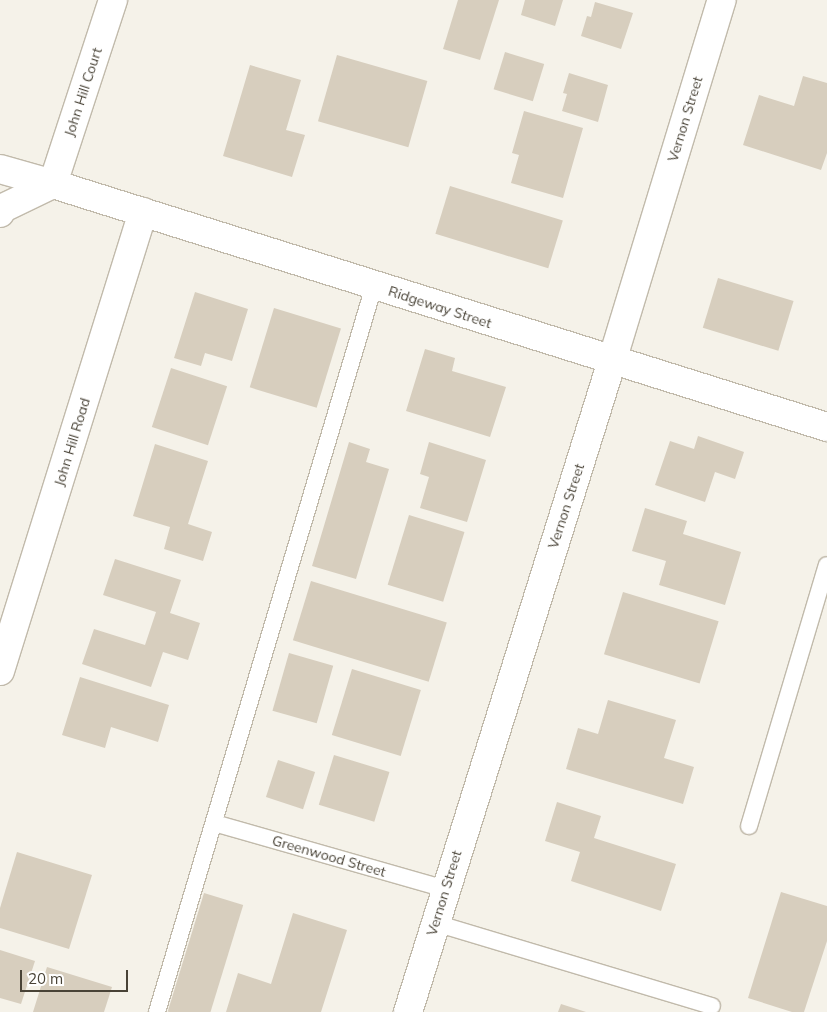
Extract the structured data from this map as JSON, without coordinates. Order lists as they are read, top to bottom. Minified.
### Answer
{"streets":{"street":["John Hill Court","Vernon Street","Ridgeway Street","John Hill Road"],"lane":["Greenwood Street"]},"crossings":[["John Hill Court","Ridgeway Street"],["Vernon Street","Ridgeway Street"],["Vernon Street","Greenwood Street"],["Ridgeway Street","John Hill Road"]],"scale_bar":"20 m"}
